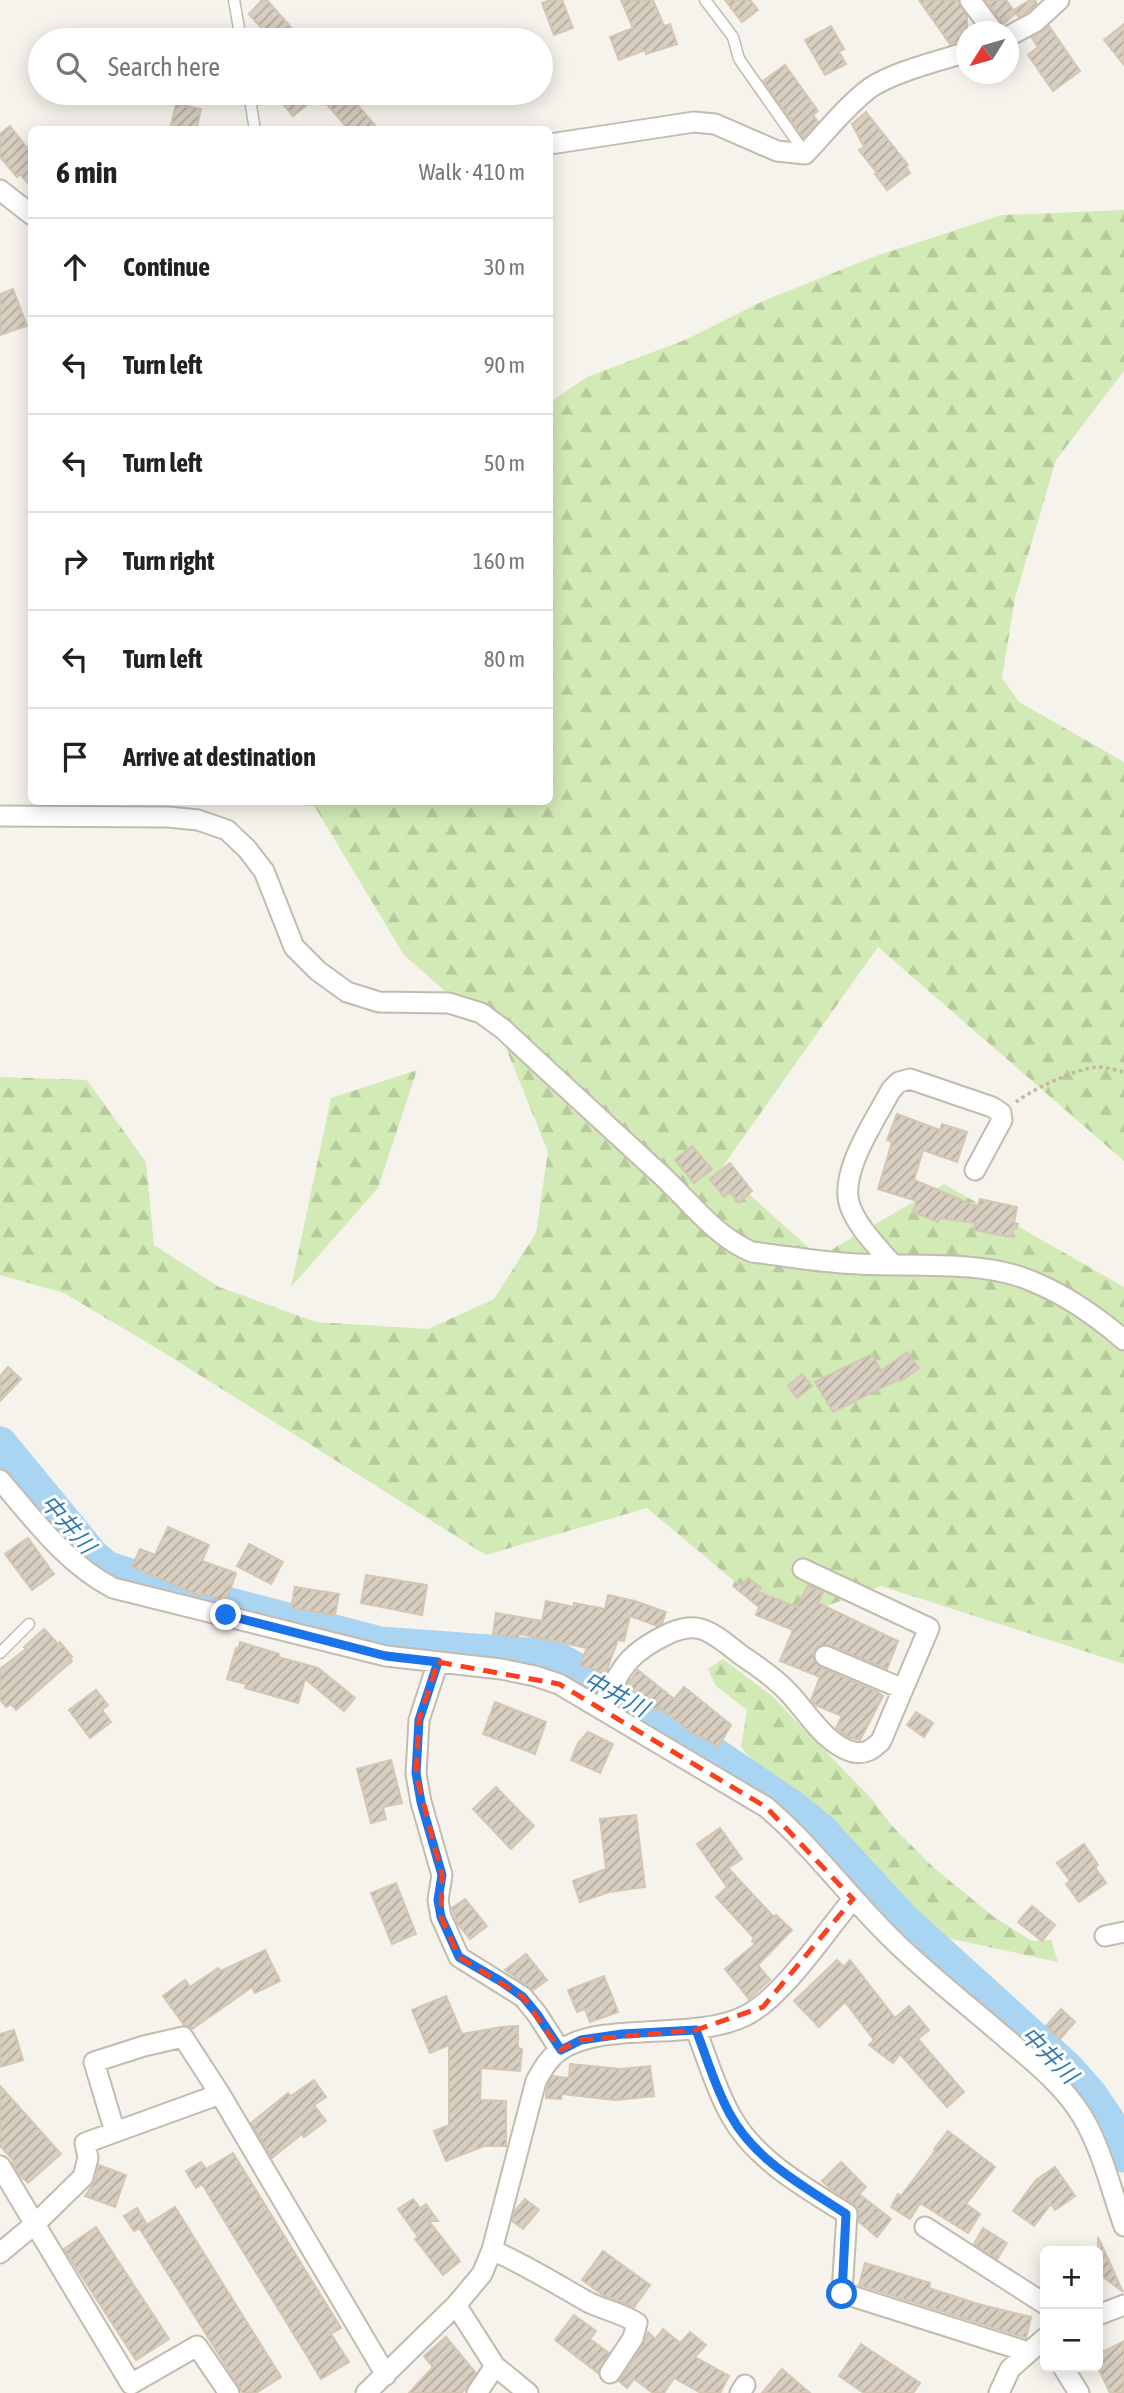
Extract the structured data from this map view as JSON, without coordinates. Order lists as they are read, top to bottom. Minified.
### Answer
{"water":["中井川"],"north":"bottom left","page":{"search":"Search here","heading":["6 min","Walk · 410 m"],"list":[["Continue","30 m"],["Turn left","90 m"],["Turn left","50 m"],["Turn right","160 m"],["Turn left","80 m"],"Arrive at destination"],"map_buttons":["+","−"]}}
